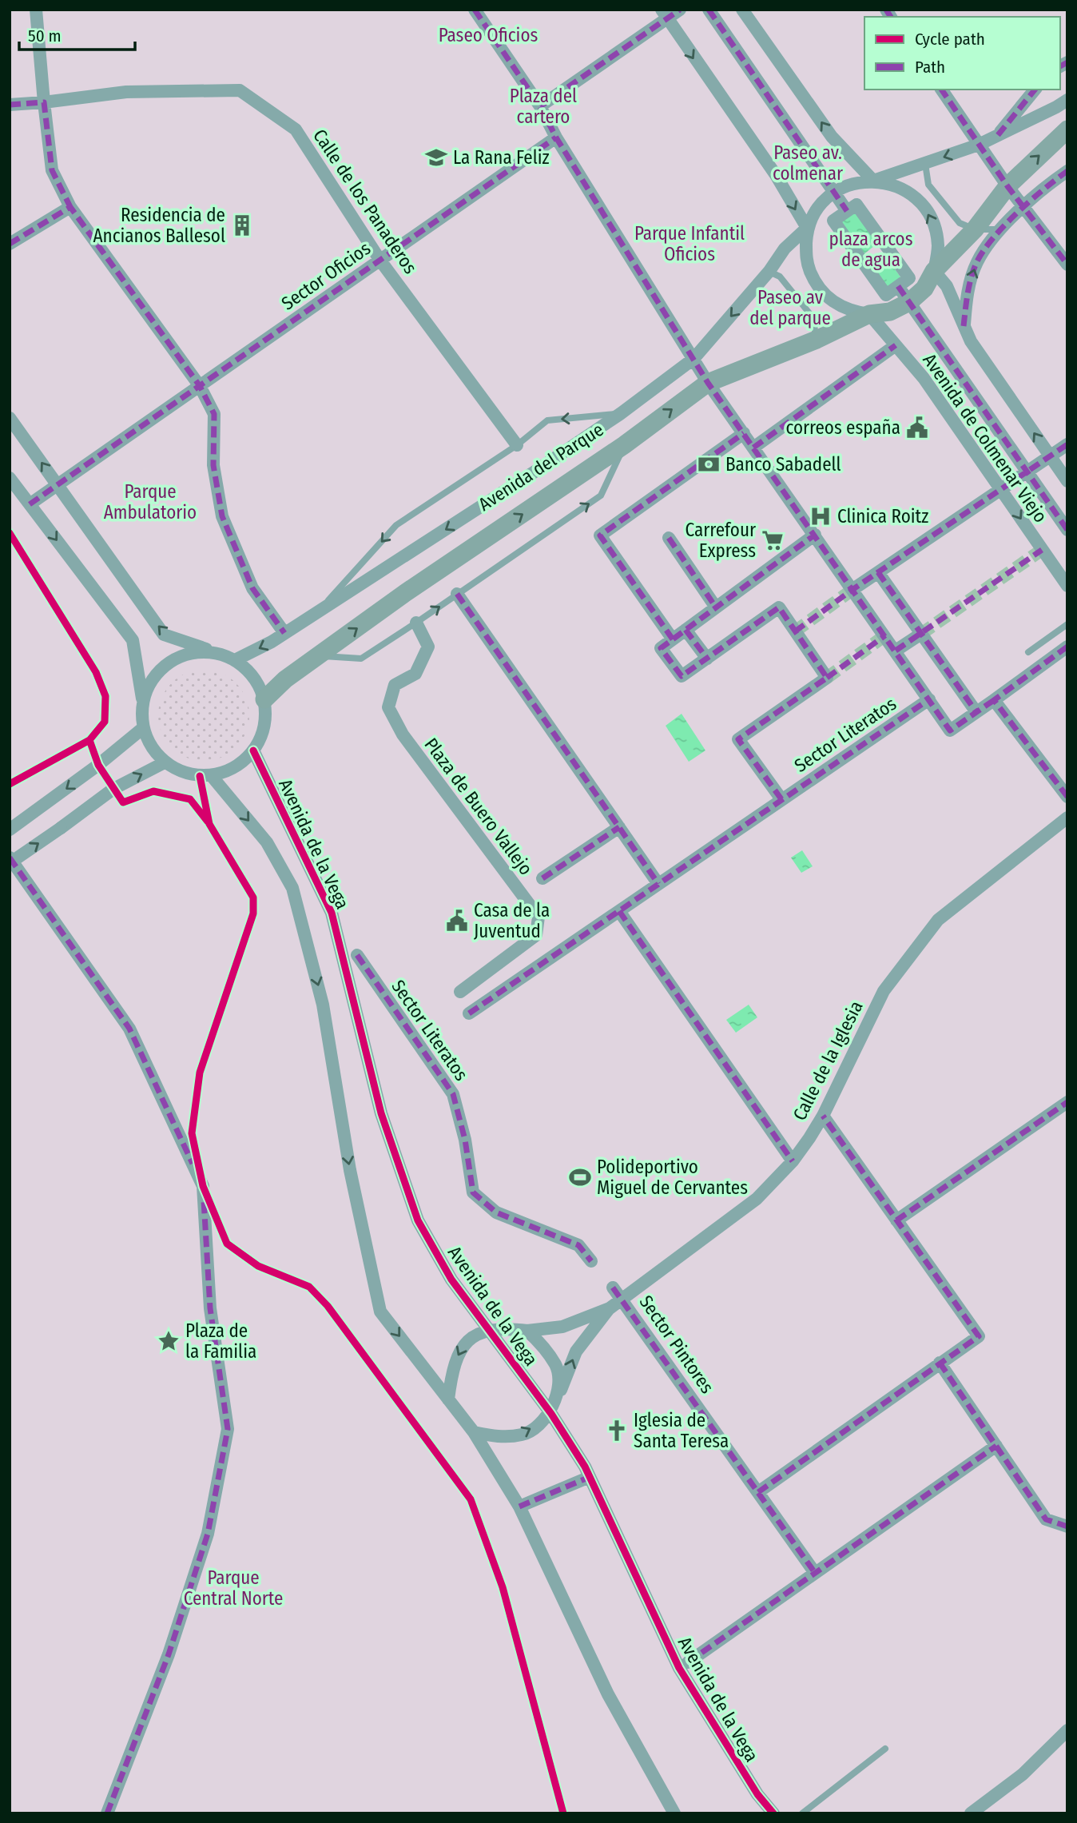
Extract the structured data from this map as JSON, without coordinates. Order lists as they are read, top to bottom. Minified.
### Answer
{"streets":{"street":["Calle de los Panaderos","Sector Oficios","Avenida de Colmenar Viejo","Avenida del Parque","Sector Literatos","Plaza de Buero Vallejo","Avenida de la Vega","Calle de la Iglesia","Sector Pintores"]},"crossings":[["Calle de los Panaderos","Sector Oficios"],["Avenida de Colmenar Viejo","Avenida del Parque"],["Avenida del Parque","Avenida de la Vega"],["Avenida de la Vega","Calle de la Iglesia"],["Calle de la Iglesia","Sector Pintores"]],"parks":["Paseo Oficios","Plaza del cartero","Paseo av. colmenar","Parque Infantil Oficios","plaza arcos de agua","Paseo av del parque","Parque Ambulatorio","Parque Central Norte"],"places":{"school or university":["La Rana Feliz"],"building":["Residencia de Ancianos Ballesol"],"public building":["correos españa","Casa de la Juventud"],"bank":["Banco Sabadell"],"hospital":["Clinica Roitz"],"supermarket":["Carrefour Express"],"sports":["Polideportivo Miguel de Cervantes"],"place":["Plaza de la Familia"],"church":["Iglesia de Santa Teresa"]},"legend":["Cycle path","Path"],"scale_bar":"50 m"}
